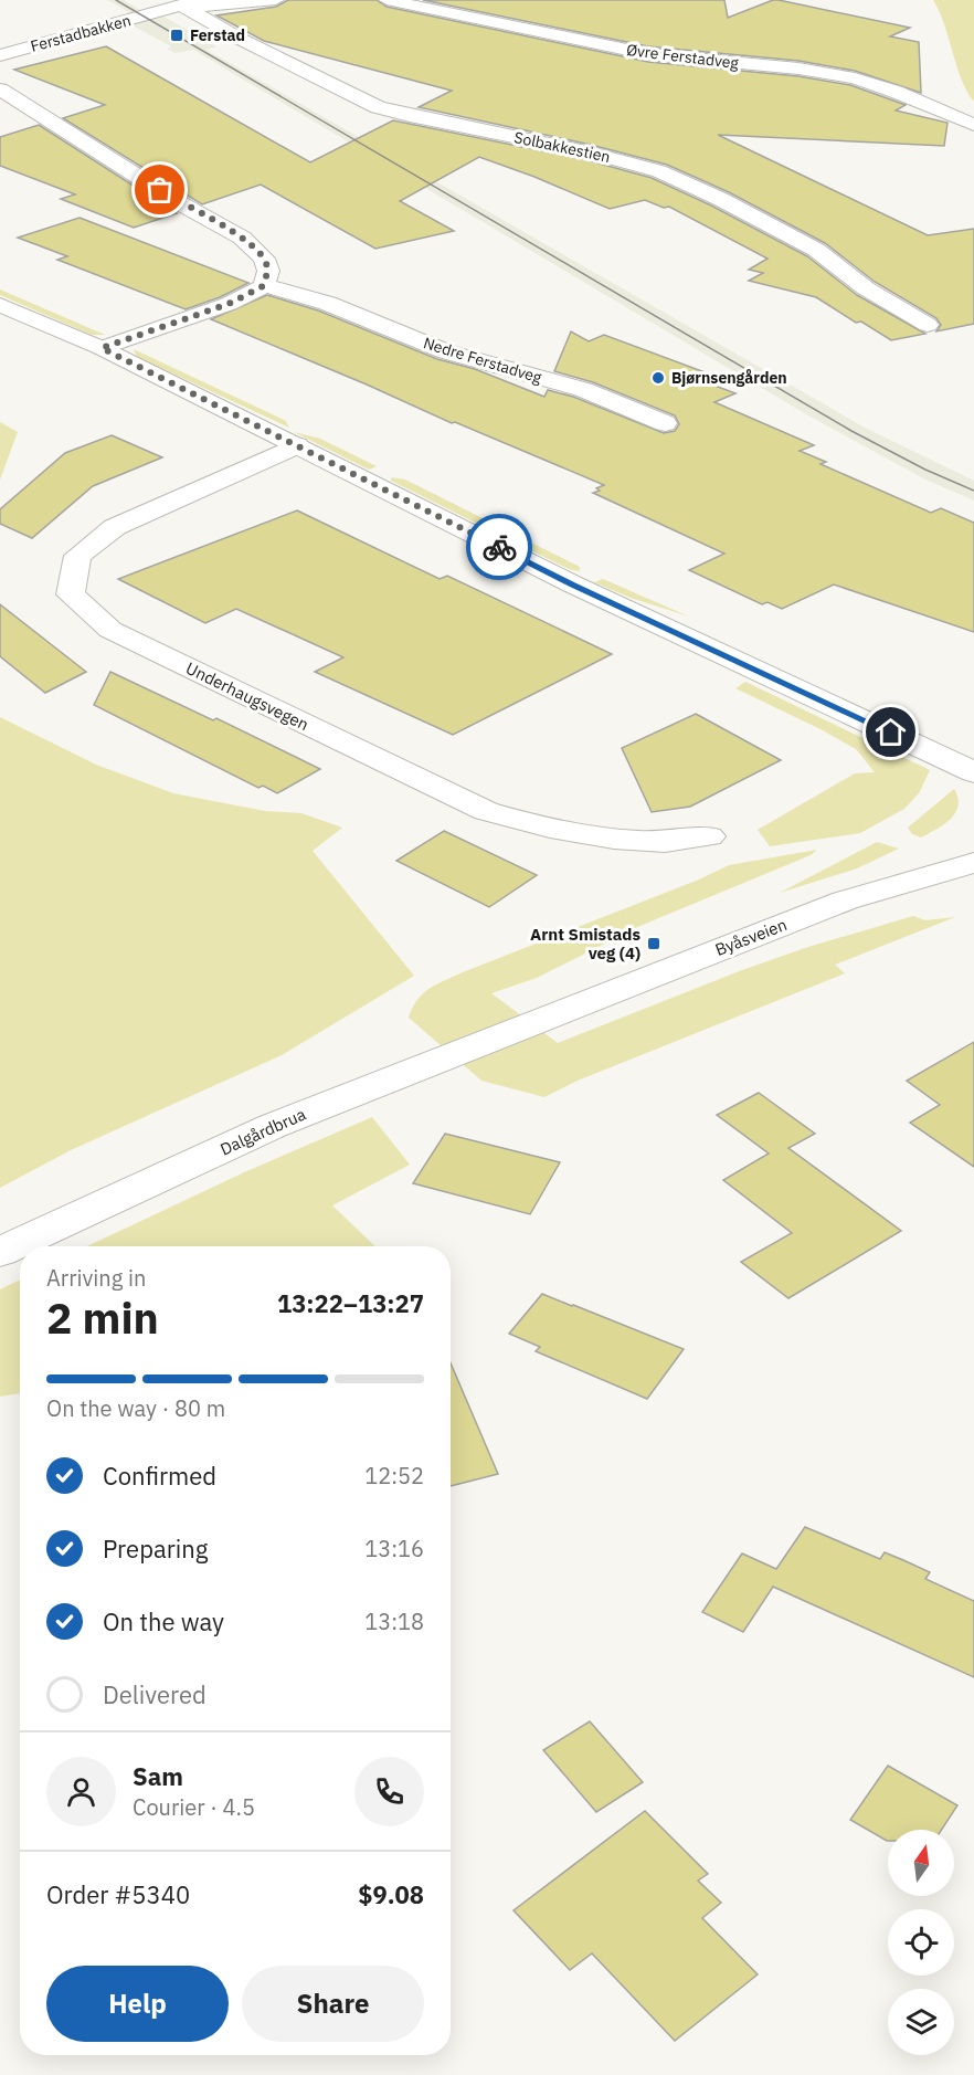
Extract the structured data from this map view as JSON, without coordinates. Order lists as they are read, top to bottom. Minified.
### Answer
{"streets":{"street":["Ferstadbakken","Øvre Ferstadveg","Solbakkestien","Nedre Ferstadveg","Underhaugsvegen","Byåsveien","Dalgårdbrua"]},"crossings":[["Ferstadbakken","Solbakkestien"],["Byåsveien","Dalgårdbrua"]],"places":{"transit":["Ferstad","Arnt Smistads veg (4)"],"other":["Bjørnsengården"]},"north":"top","page":{"heading":["2 min","Arriving in","13:22–13:27"],"panel":["Sam","Courier · 4.5","Order #5340","$9.08"],"bar":"On the way · 80 m","list":[["Confirmed","12:52"],["Preparing","13:16"],["On the way","13:18"],"Delivered"],"buttons":["Help","Share"]}}
